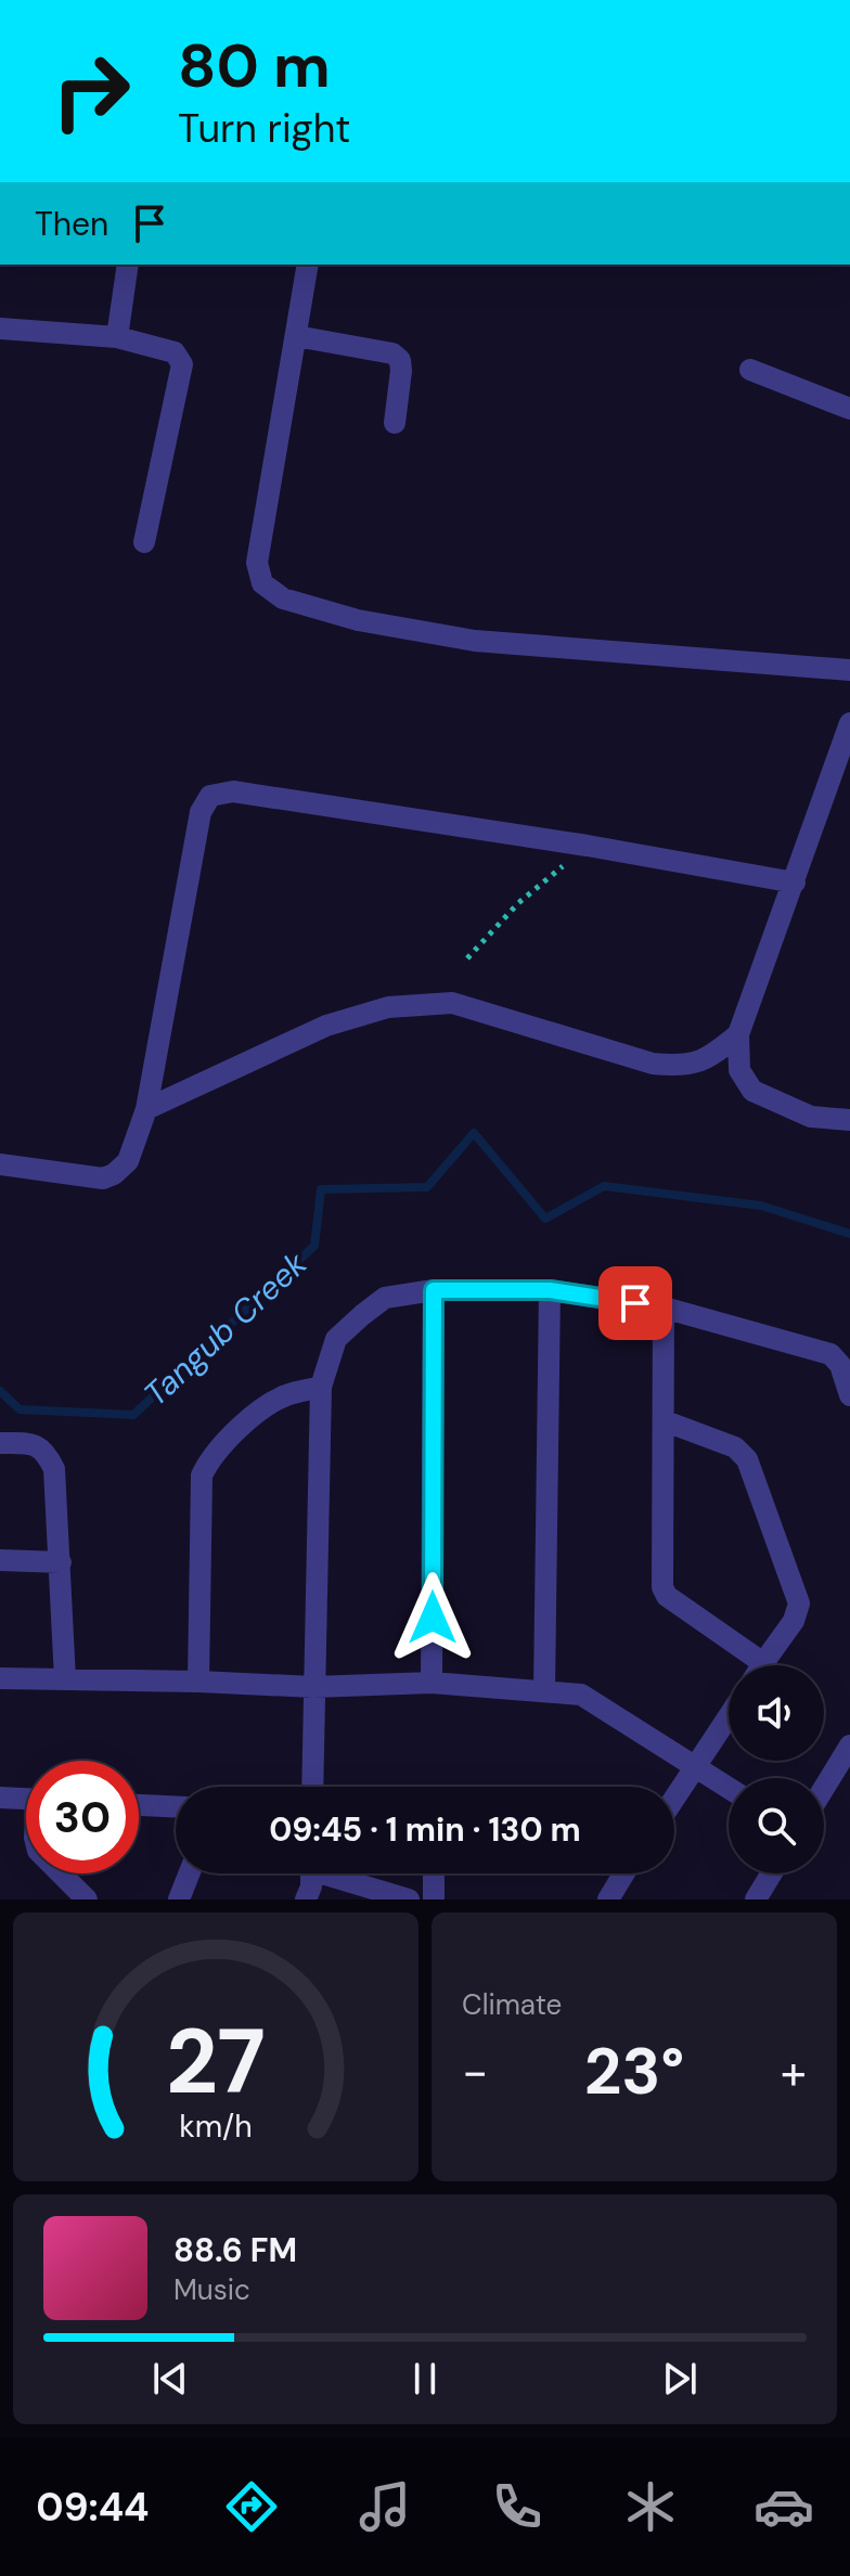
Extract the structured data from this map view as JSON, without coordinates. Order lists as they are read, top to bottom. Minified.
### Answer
{"water":["Tangub Creek"],"page":{"turn":["80 m","Turn right"],"then":"Then","limit":"30","trip":"09:45 · 1 min · 130 m","tile":"Climate","heat":["−","23°","+"],"song":["88.6 FM","Music"],"tabs":"09:44","gauge":["27","km/h"]}}
